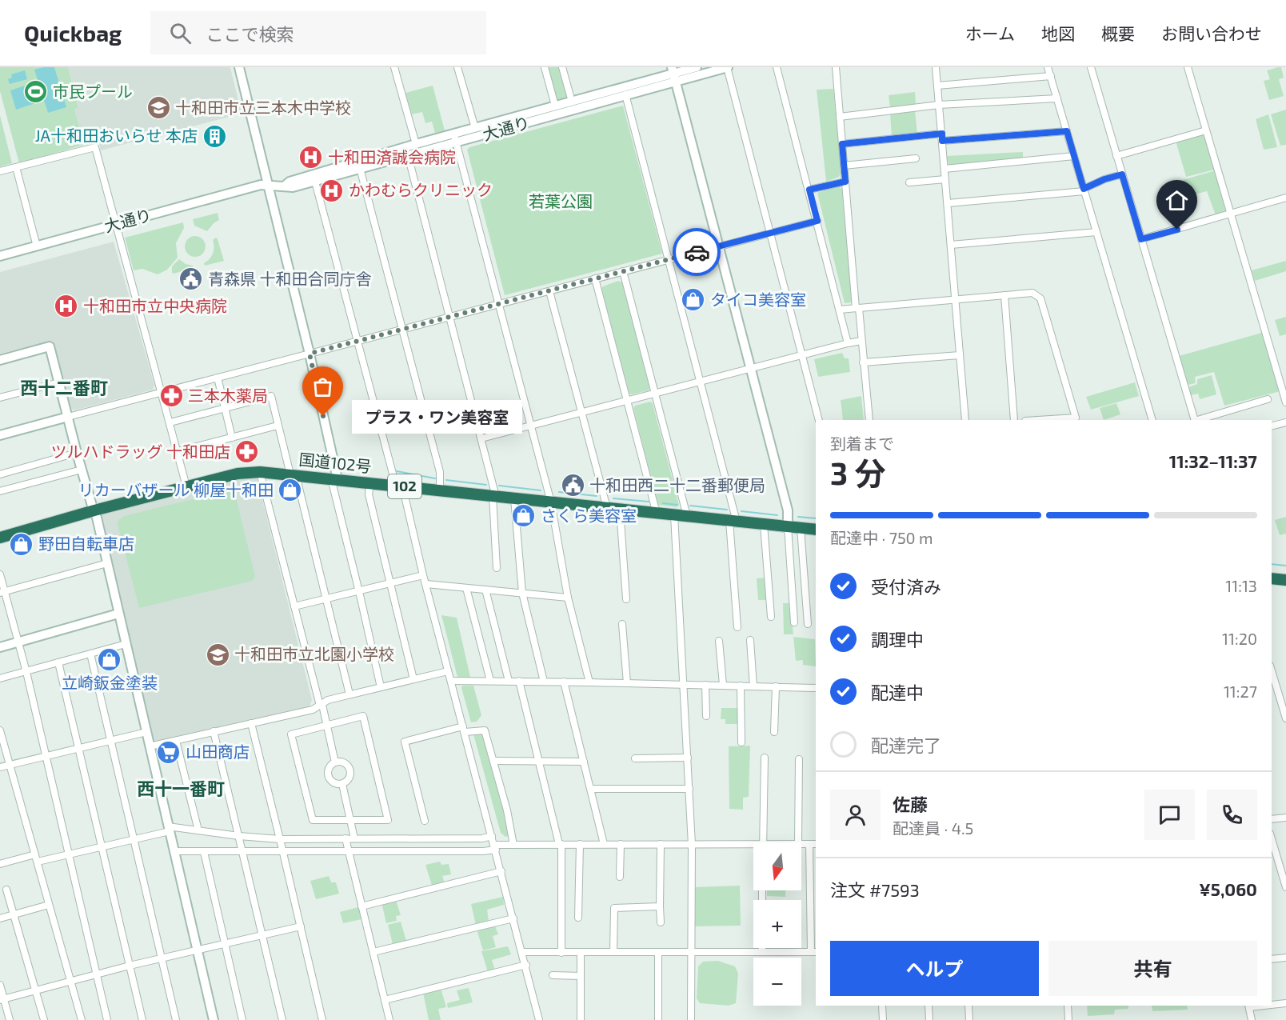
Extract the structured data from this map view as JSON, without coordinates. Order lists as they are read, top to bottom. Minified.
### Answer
{"streets":{"highway":["国道102号","102"],"street":["大通り"]},"districts":["西十二番町","西十一番町"],"parks":["若葉公園"],"places":{"sports":["市民プール"],"school or university":["十和田市立三本木中学校","十和田市立北園小学校"],"building":["JA十和田おいらせ 本店"],"hospital":["十和田済誠会病院","かわむらクリニック","十和田市立中央病院"],"public building":["青森県 十和田合同庁舎","十和田西二十二番郵便局"],"shop":["タイコ美容室","リカーバザール 柳屋十和田","さくら美容室","野田自転車店","立崎鈑金塗装"],"pharmacy":["三本木薬局","ツルハドラッグ 十和田店"],"other":["プラス・ワン美容室"],"supermarket":["山田商店"]},"north":"bottom","page":{"header":"Quickbag","search":"ここで検索","nav":["ホーム","地図","概要","お問い合わせ"],"bubble":"プラス・ワン美容室","heading":["3 分","到着まで","11:32–11:37"],"panel":["佐藤","配達員 · 4.5","注文 #7593","¥5,060"],"bar":"配達中 · 750 m","list":[["受付済み","11:13"],["調理中","11:20"],["配達中","11:27"],"配達完了"],"map_buttons":["+","−"],"buttons":["ヘルプ","共有"]}}
